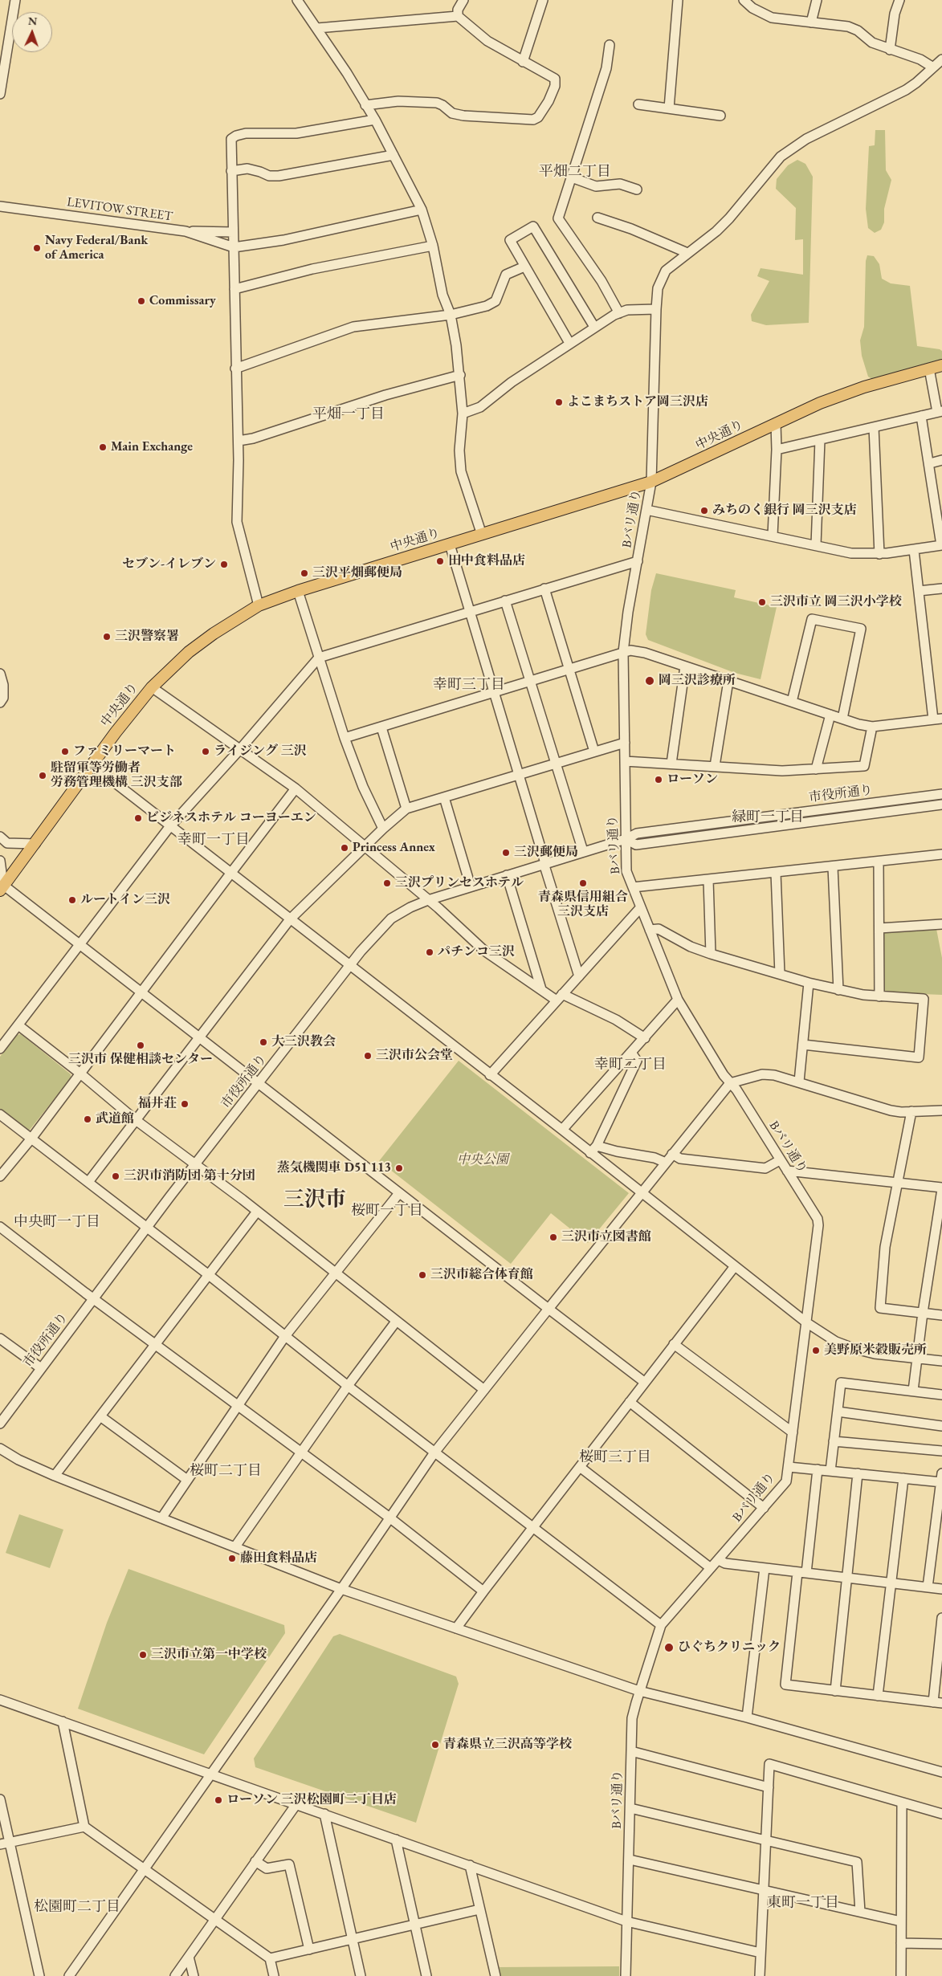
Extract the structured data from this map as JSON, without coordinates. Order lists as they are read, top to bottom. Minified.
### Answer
{"streets":{"main road":["中央通り"],"street":["LEVITOW STREET","Bバリ通り","市役所通り"]},"crossings":[["中央通り","Bバリ通り"],["Bバリ通り","市役所通り"]],"districts":["平畑二丁目","平畑一丁目","幸町三丁目","緑町一丁目","幸町一丁目","幸町二丁目","三沢市","桜町一丁目","中央町一丁目","桜町三丁目","桜町二丁目","東町一丁目","松園町二丁目"],"parks":["中央公園"],"places":["Navy Federal/Bank of America","Commissary","よこまちストア岡三沢店","Main Exchange","みちのく銀行 岡三沢支店","田中食料品店","セブン-イレブン","三沢平畑郵便局","三沢市立 岡三沢小学校","三沢警察署","岡三沢診療所","ファミリーマート","ライジング 三沢","駐留軍等労働者 労務管理機構 三沢支部","ローソン","ビジネスホテル コーヨーエン","Princess Annex","三沢郵便局","三沢プリンセスホテル","青森県信用組合 三沢支店","ルートイン三沢","パチンコ三沢","大三沢教会","三沢市 保健相談センター","三沢市公会堂","福井荘","武道館","蒸気機関車 D51 113","三沢市消防団 第十分団","三沢市立図書館","三沢市総合体育館","美野原米穀販売所","藤田食料品店","ひぐちクリニック","三沢市立第一中学校","青森県立三沢高等学校","ローソン 三沢松園町二丁目店"],"north":"top"}
